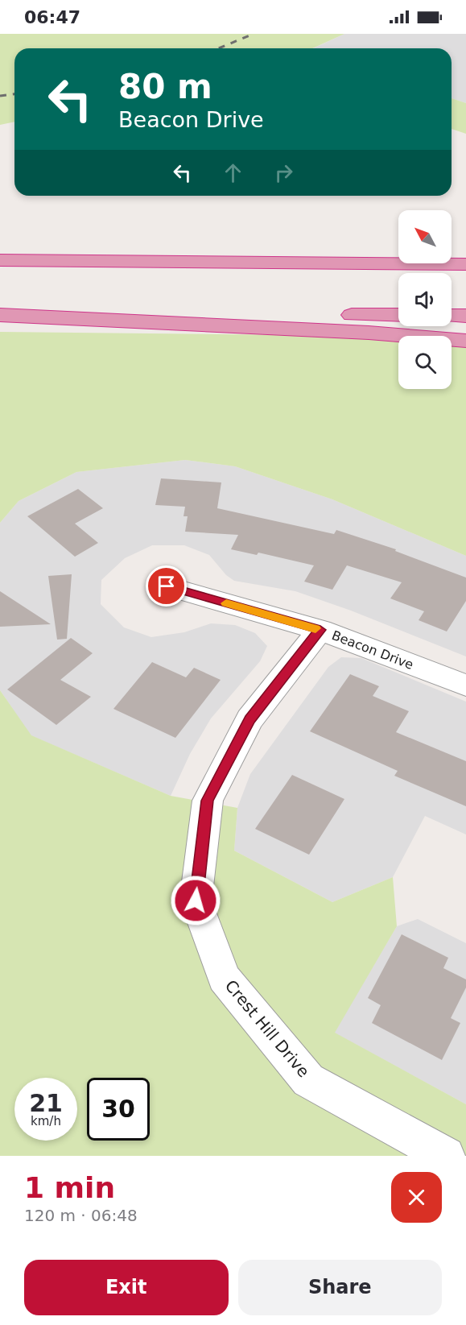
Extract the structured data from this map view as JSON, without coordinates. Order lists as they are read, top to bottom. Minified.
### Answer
{"streets":{"street":["Beacon Drive","Crest Hill Drive"]},"crossings":[["Beacon Drive","Crest Hill Drive"]],"north":"top left","page":{"status":"06:47","turn":["80 m","Beacon Drive"],"speed":"21 km/h","limit":"30","heading":["1 min","120 m · 06:48"],"buttons":["Exit","Share"]}}
